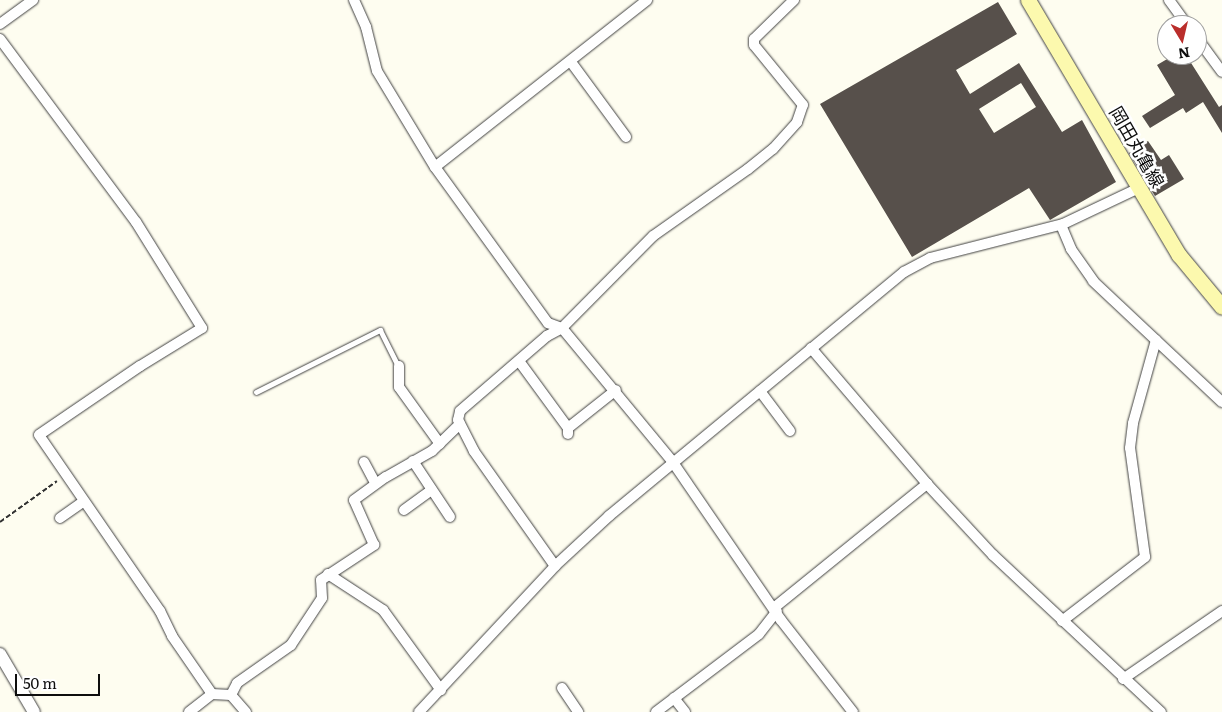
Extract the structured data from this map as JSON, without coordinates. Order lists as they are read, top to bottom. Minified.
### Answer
{"streets":{"main road":["岡田丸亀線"]},"scale_bar":"50 m","north":"bottom"}
